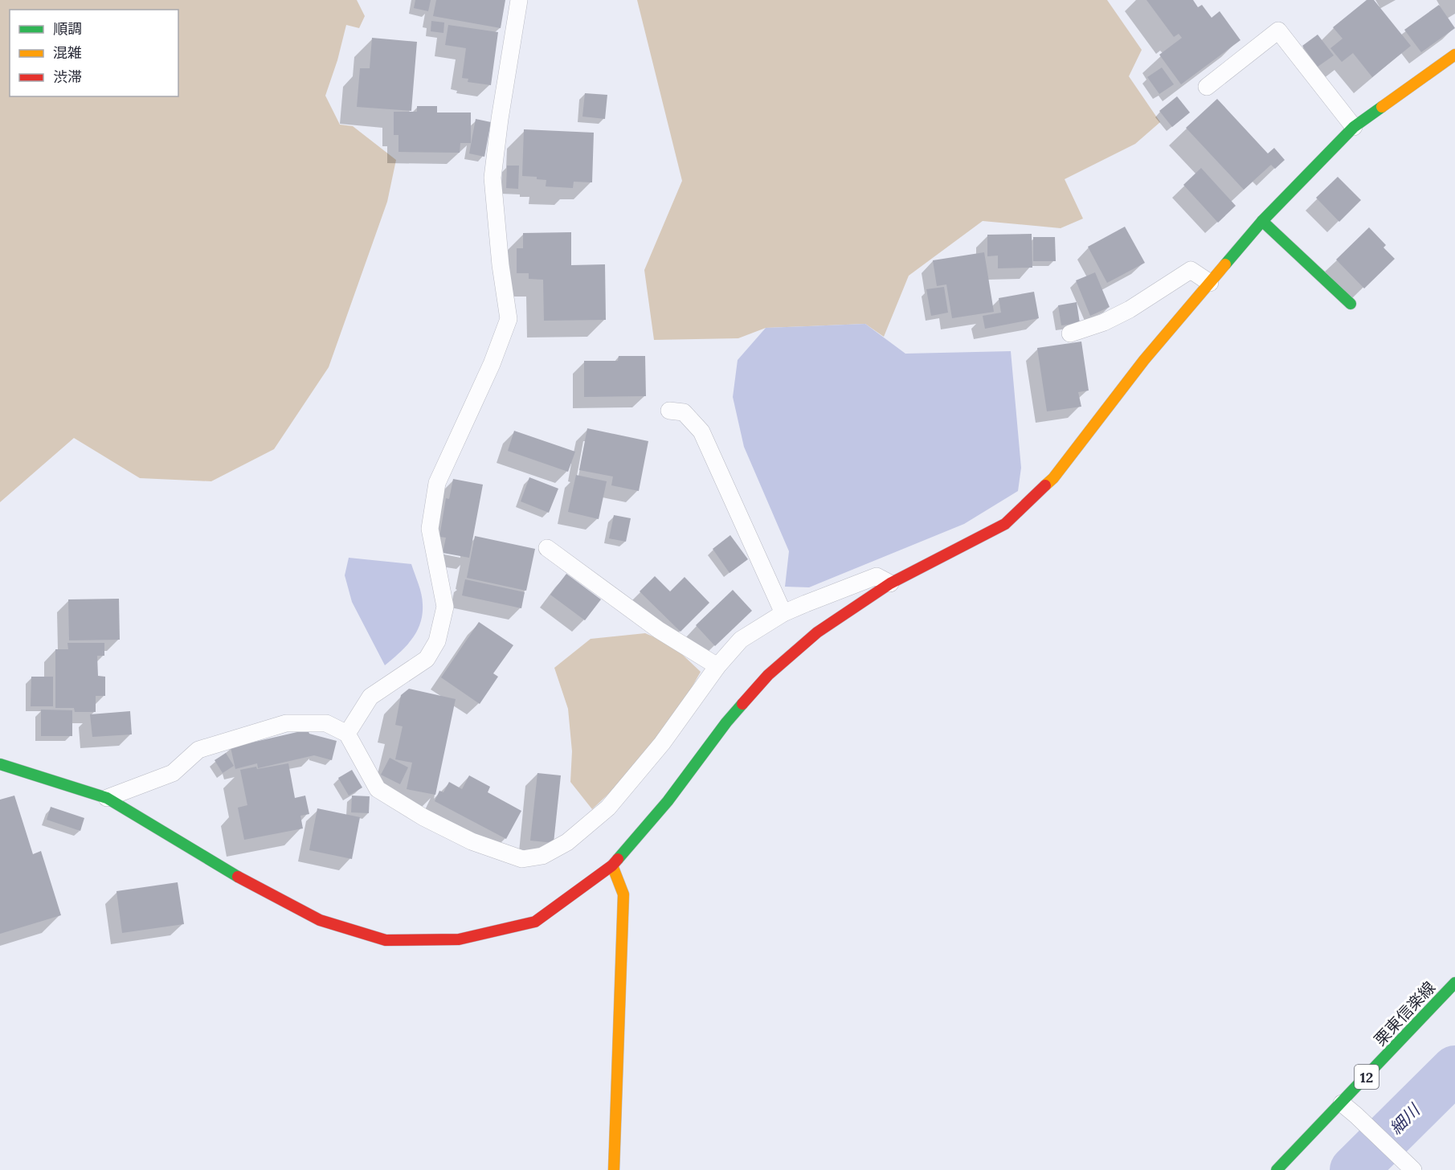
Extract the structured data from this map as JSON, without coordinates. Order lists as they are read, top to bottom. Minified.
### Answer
{"streets":{"street":["栗東信楽線","12"]},"water":["細川"],"legend":["順調","混雑","渋滞"]}
